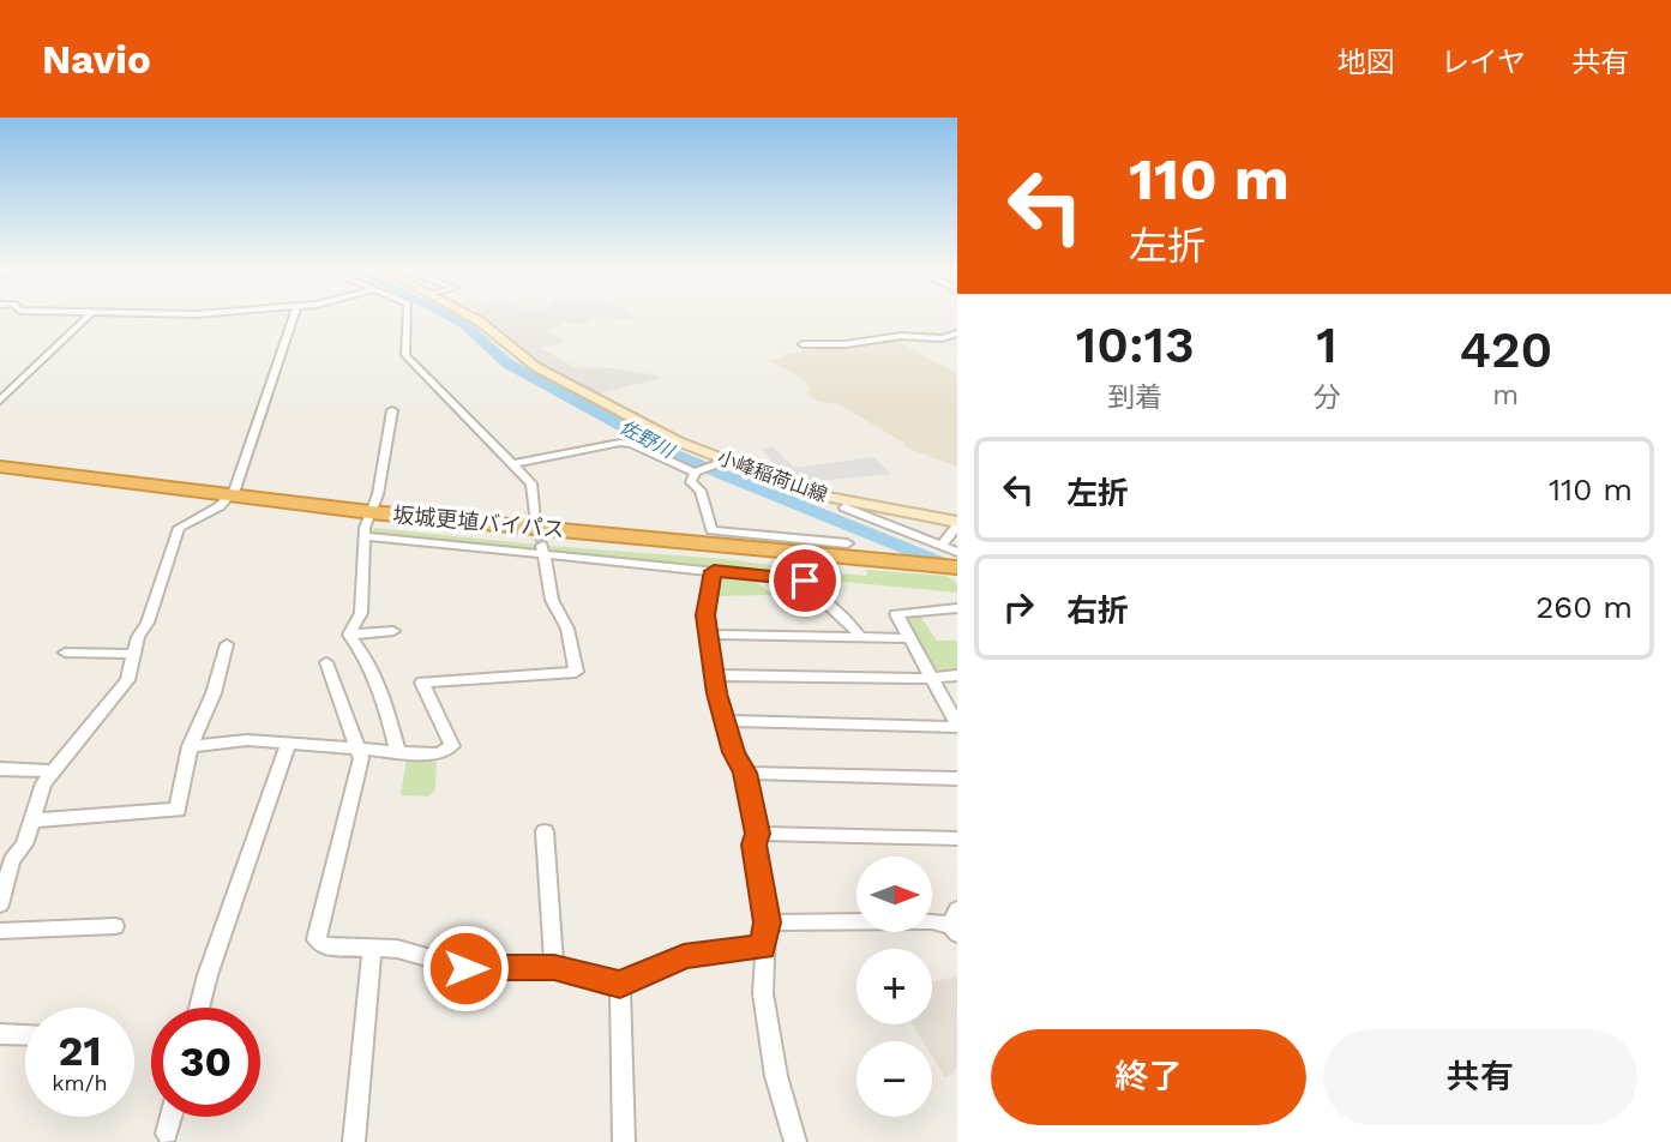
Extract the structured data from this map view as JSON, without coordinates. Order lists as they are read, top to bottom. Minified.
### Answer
{"streets":{"highway":["坂城更埴バイパス"],"main road":["小峰稲荷山線"]},"water":["佐野川"],"north":"right","page":{"header":"Navio","nav":["地図","レイヤ","共有"],"turn":["110 m","左折"],"eta":["10:13","到着","1","分","420","m"],"list":[{"name":"左折","value":"110 m"},{"name":"右折","value":"260 m"}],"map_buttons":["+","−"],"speed":"21 km/h","limit":"30","buttons":["終了","共有"]}}
